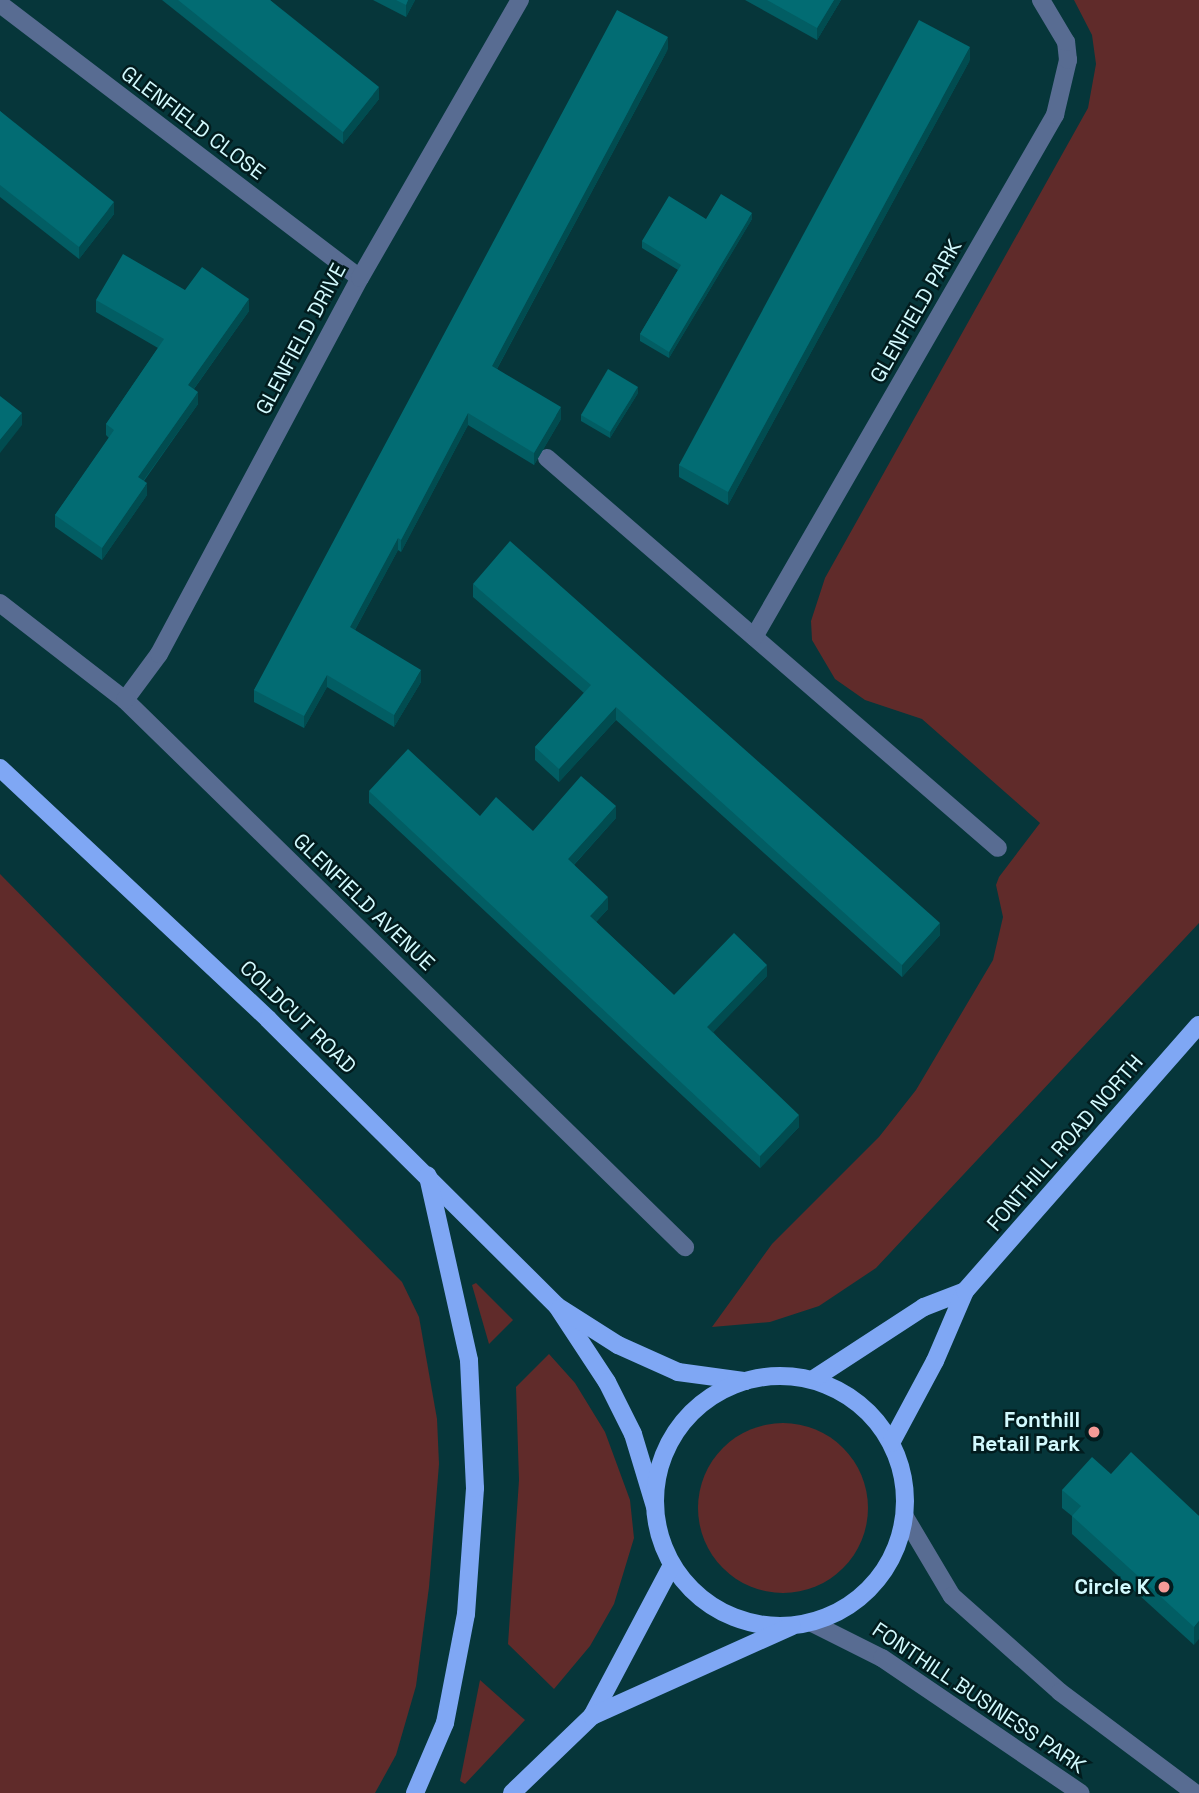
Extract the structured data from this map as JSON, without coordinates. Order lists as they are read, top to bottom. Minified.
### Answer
{"streets":{"main road":["COLDCUT ROAD","FONTHILL ROAD NORTH"],"street":["GLENFIELD CLOSE","GLENFIELD PARK","GLENFIELD DRIVE","GLENFIELD AVENUE","FONTHILL BUSINESS PARK"]},"crossings":[["GLENFIELD CLOSE","GLENFIELD DRIVE"],["GLENFIELD DRIVE","GLENFIELD AVENUE"],["FONTHILL ROAD NORTH","FONTHILL BUSINESS PARK"]],"places":["Fonthill Retail Park","Circle K"]}
